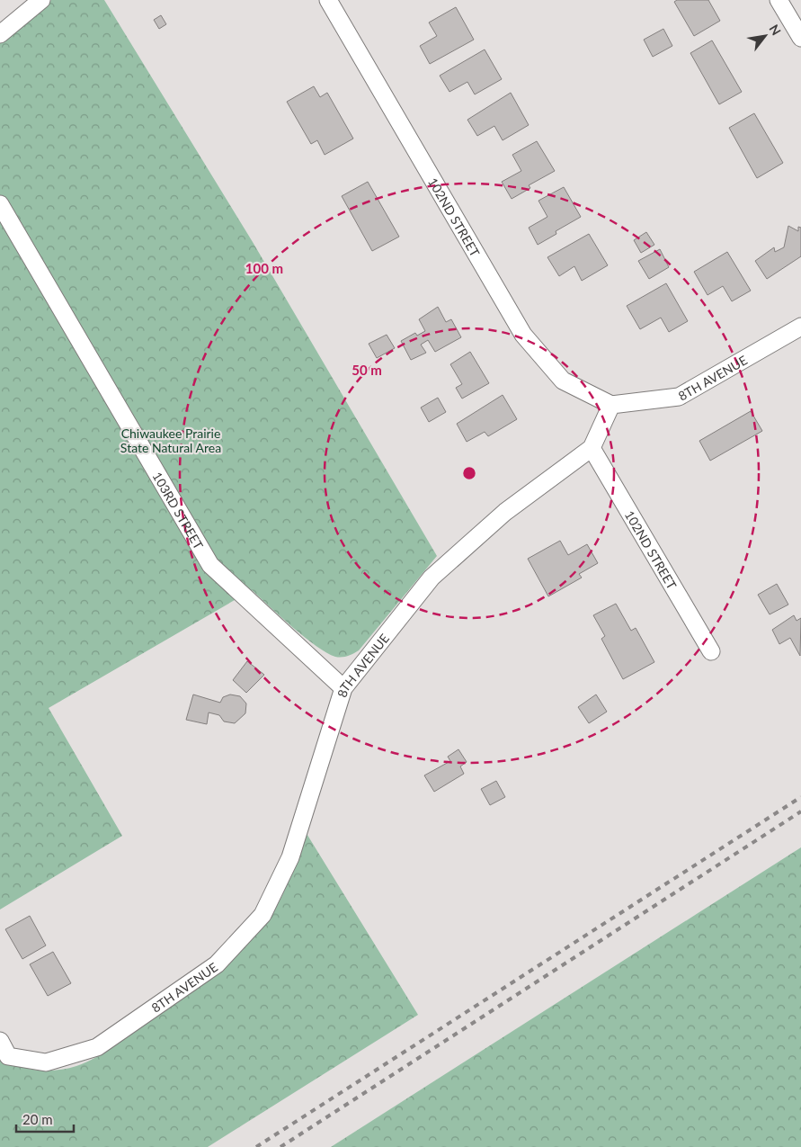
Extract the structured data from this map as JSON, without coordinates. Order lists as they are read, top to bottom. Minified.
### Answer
{"streets":{"street":["102ND STREET","8TH AVENUE","103RD STREET"]},"crossings":[["102ND STREET","8TH AVENUE"],["8TH AVENUE","103RD STREET"]],"parks":["Chiwaukee Prairie State Natural Area"],"scale_bar":"20 m","north":"top right","rings":["100 m","50 m"]}
